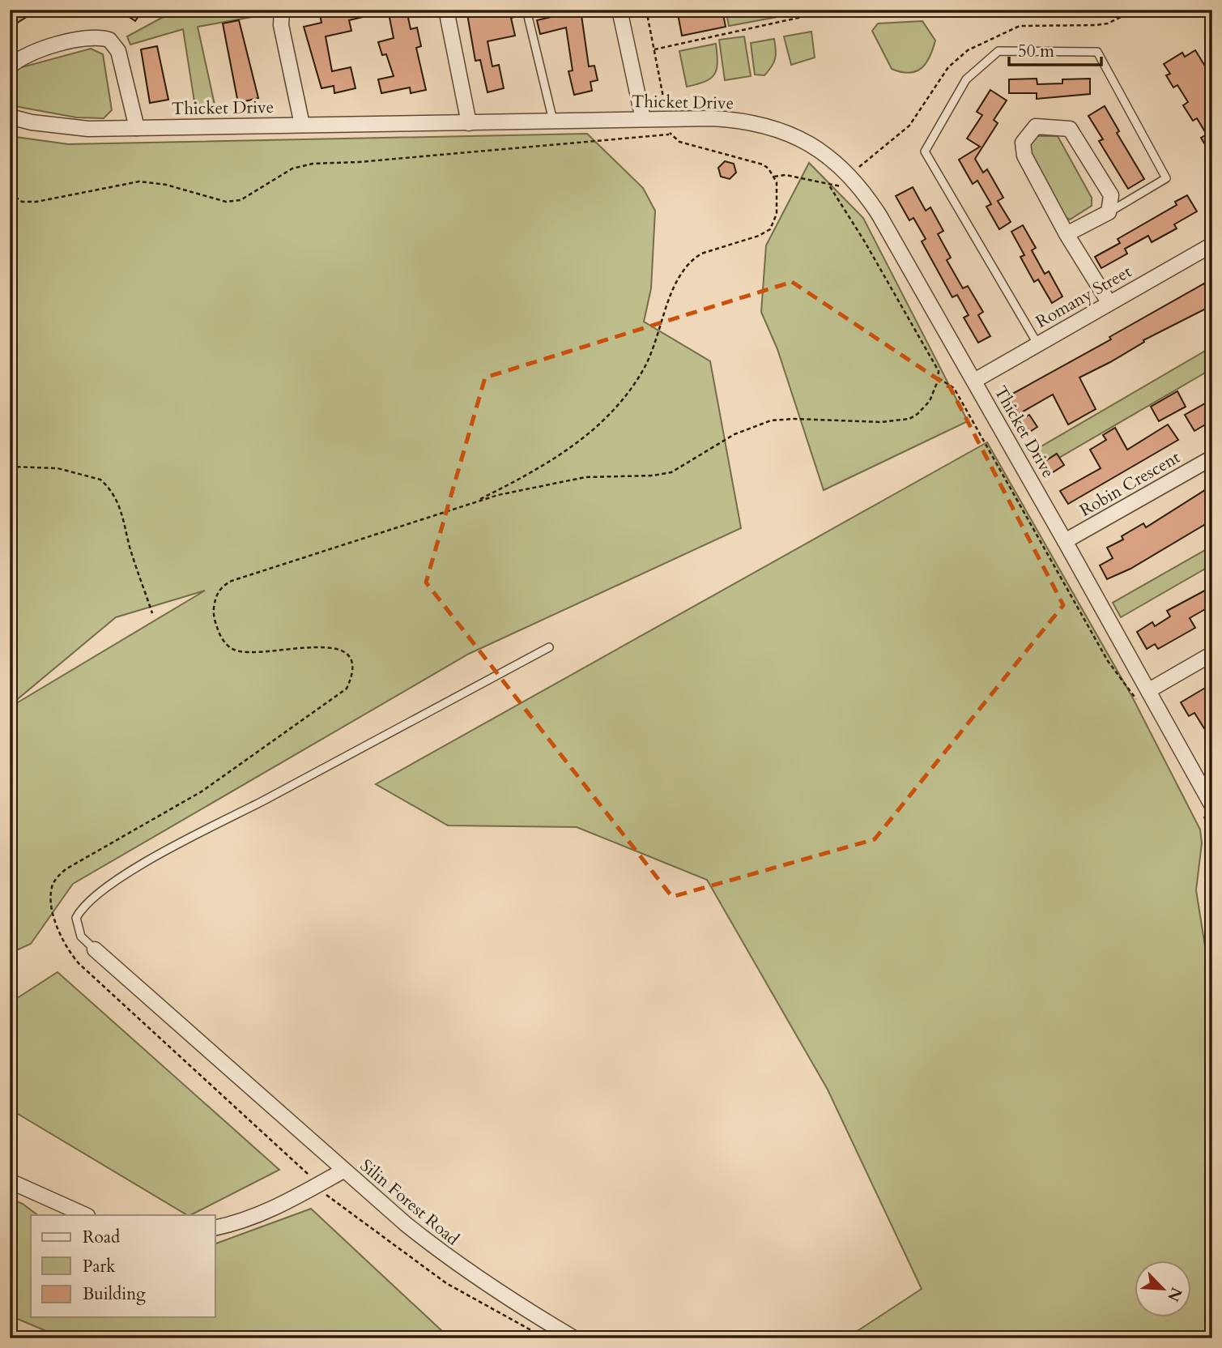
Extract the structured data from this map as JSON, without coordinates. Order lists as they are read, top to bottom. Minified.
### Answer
{"streets":{"street":["Thicket Drive","Romany Street","Robin Crescent","Silin Forest Road"]},"crossings":[["Thicket Drive","Romany Street"],["Thicket Drive","Robin Crescent"]],"legend":["Road","Park","Building"],"scale_bar":"50 m","north":"bottom right"}
